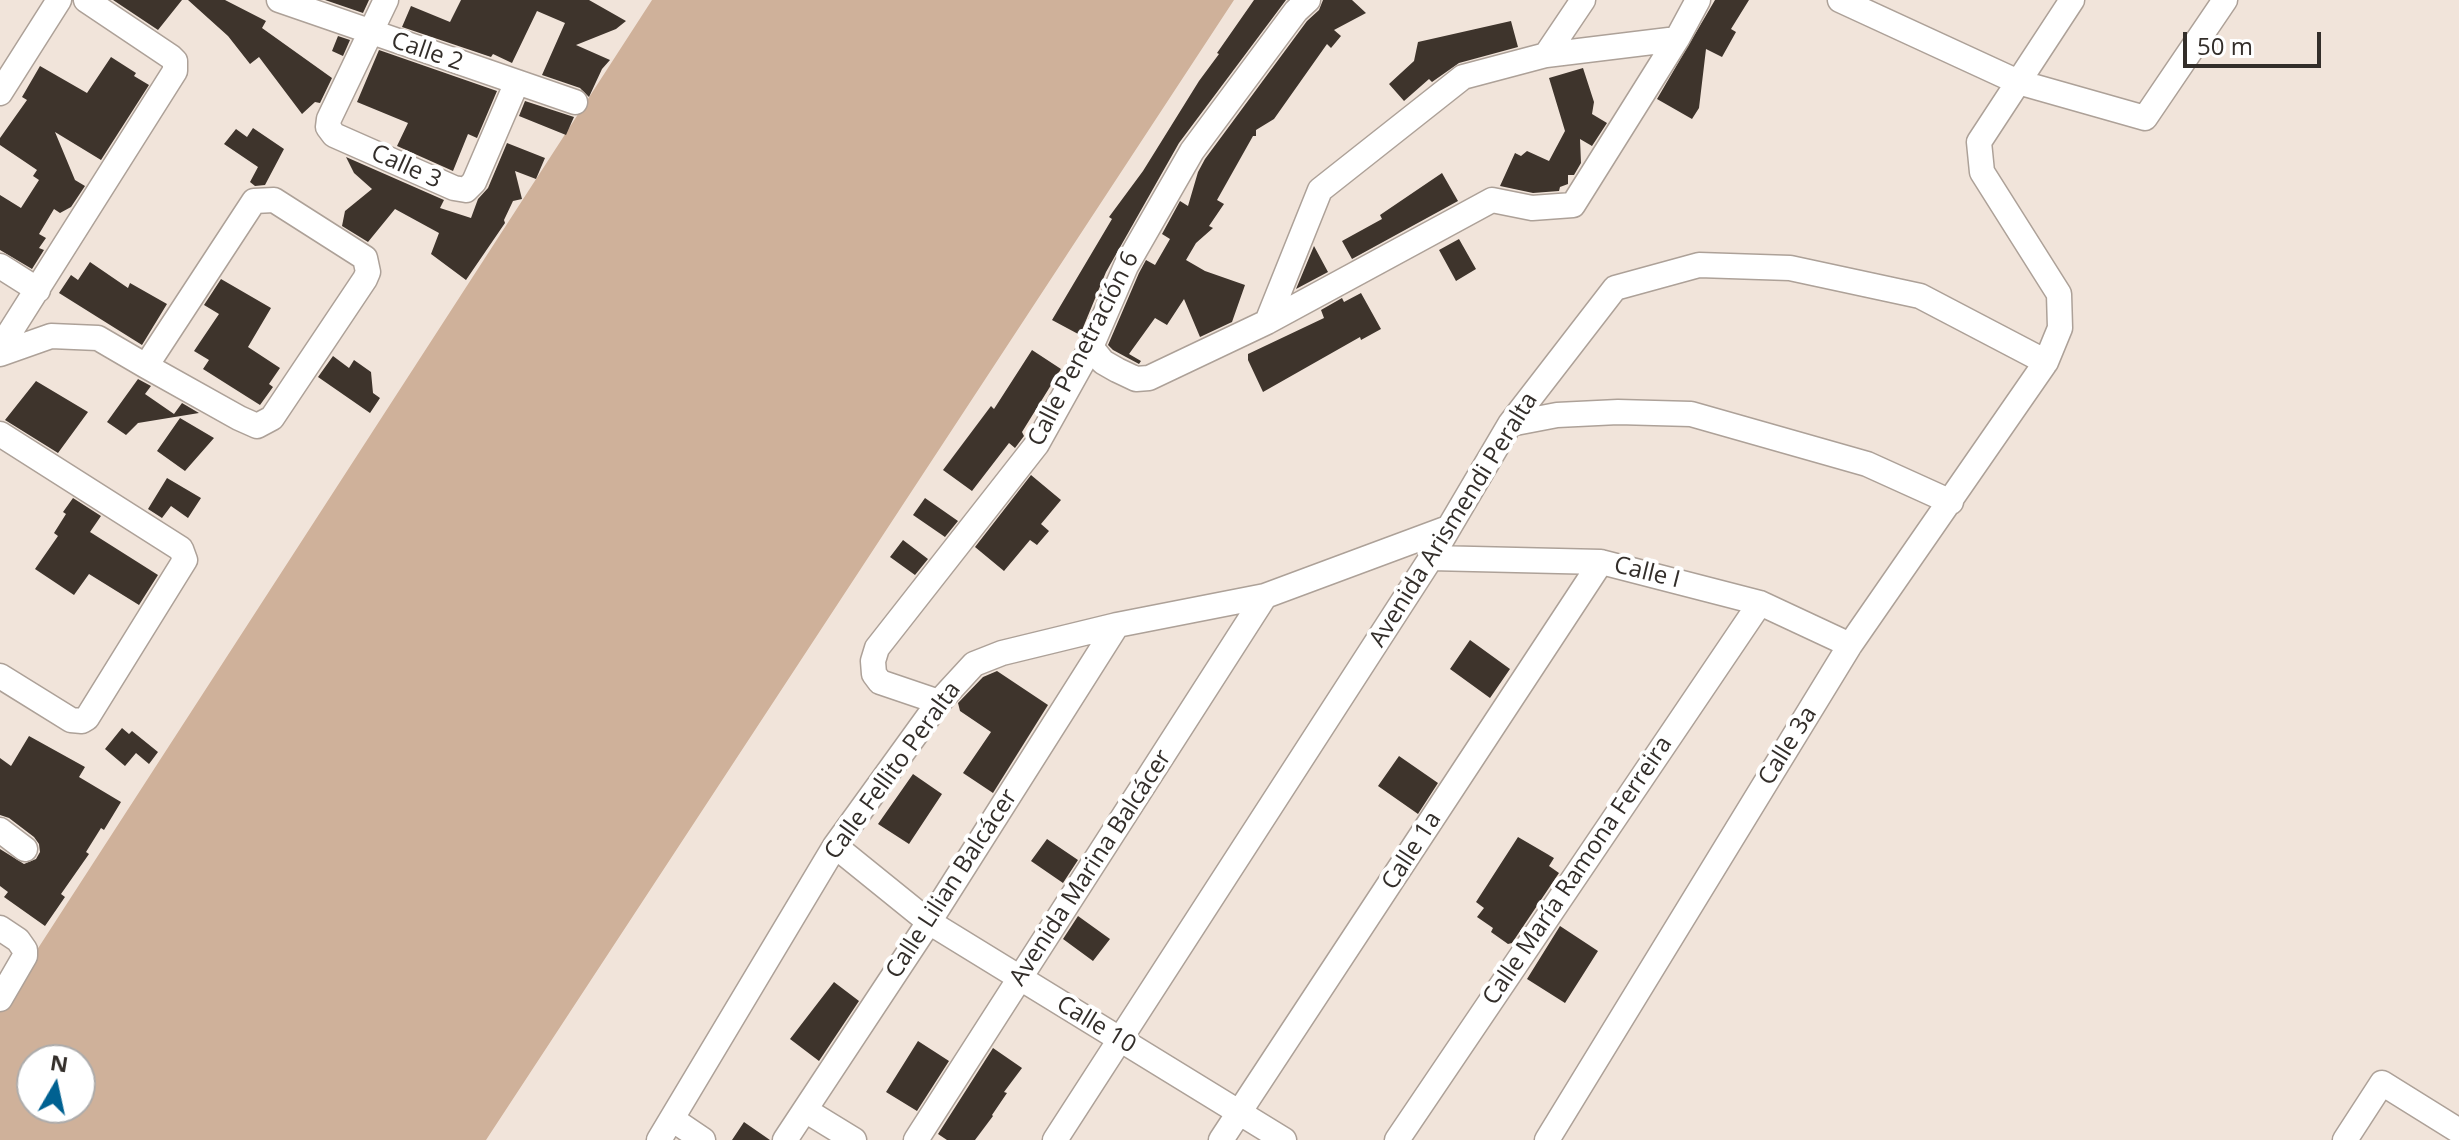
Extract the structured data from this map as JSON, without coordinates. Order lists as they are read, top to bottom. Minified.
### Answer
{"streets":{"street":["Calle 2","Calle 3","Calle Penetración 6","Avenida Arismendi Peralta","Calle I","Calle 3a","Calle Fellito Peralta","Calle 1a","Avenida Marina Balcácer","Calle María Ramona Ferreira","Calle Lilian Balcácer","Calle 10"]},"crossings":[["Calle 2","Calle 3"],["Calle Penetración 6","Calle Fellito Peralta"],["Avenida Arismendi Peralta","Calle I"],["Avenida Arismendi Peralta","Calle 3a"],["Avenida Arismendi Peralta","Calle Fellito Peralta"],["Avenida Arismendi Peralta","Calle 10"],["Calle I","Calle 3a"],["Calle I","Calle 1a"],["Calle I","Calle María Ramona Ferreira"],["Calle Fellito Peralta","Avenida Marina Balcácer"],["Calle Fellito Peralta","Calle Lilian Balcácer"],["Calle Fellito Peralta","Calle 10"],["Calle 1a","Calle 10"],["Avenida Marina Balcácer","Calle 10"],["Calle Lilian Balcácer","Calle 10"]],"scale_bar":"50 m","north":"top"}
